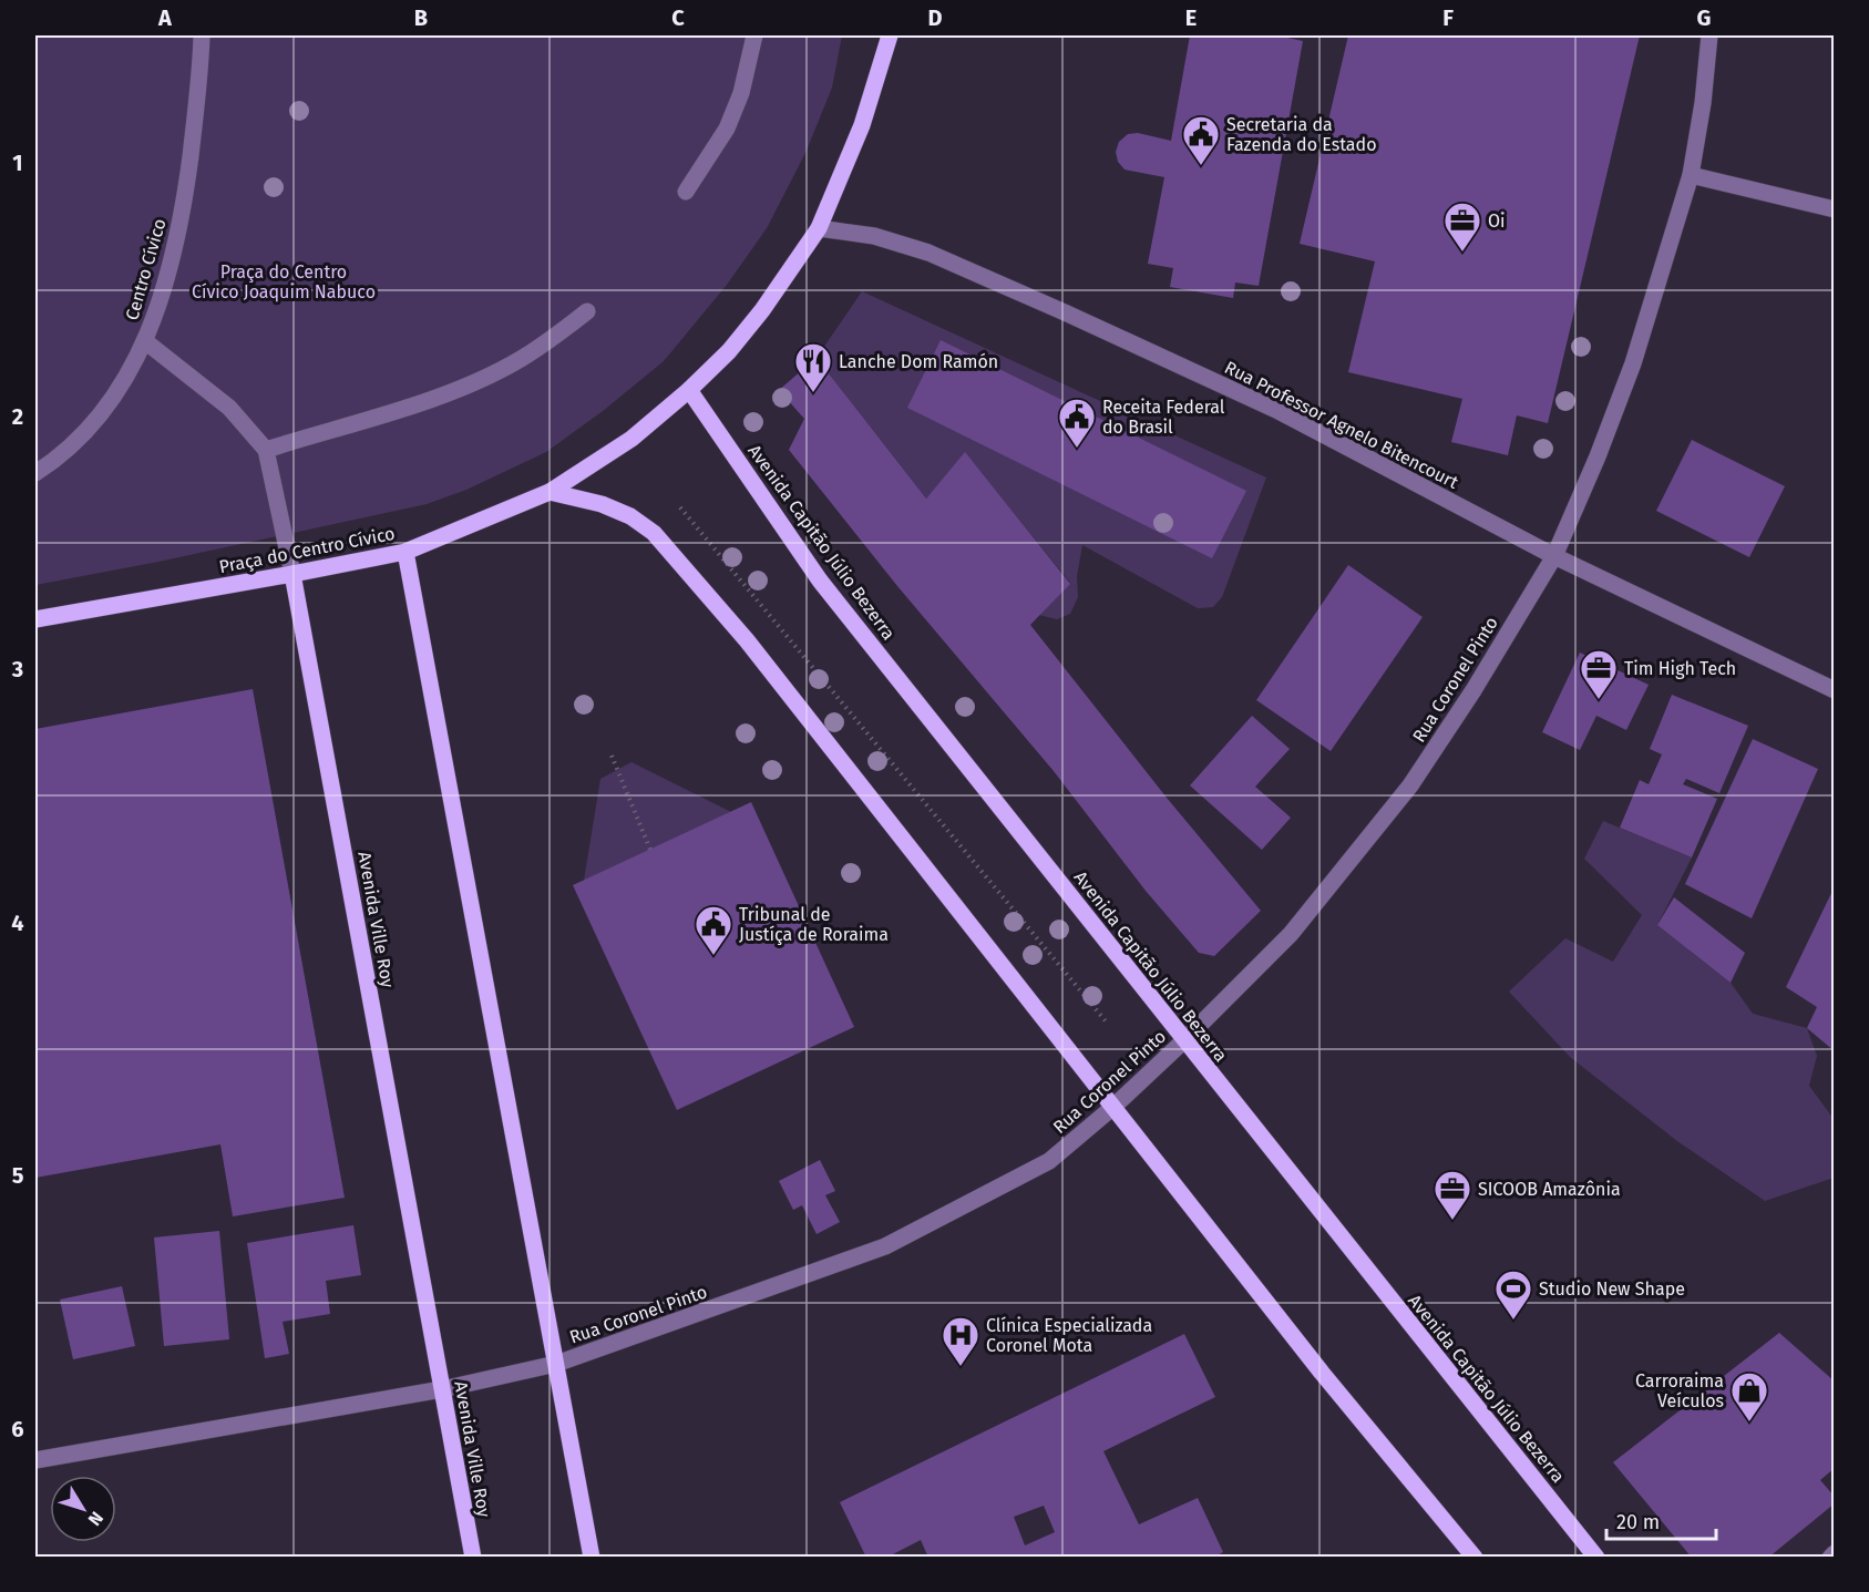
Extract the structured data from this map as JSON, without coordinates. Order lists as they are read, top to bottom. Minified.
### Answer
{"streets":{"main road":["Avenida Capitão Júlio Bezerra","Praça do Centro Cívico","Avenida Ville Roy"],"street":["Centro Cívico","Rua Professor Agnelo Bitencourt","Rua Coronel Pinto"]},"crossings":[["Centro Cívico","Avenida Ville Roy"],["Rua Professor Agnelo Bitencourt","Praça do Centro Cívico"],["Rua Professor Agnelo Bitencourt","Rua Coronel Pinto"],["Avenida Capitão Júlio Bezerra","Praça do Centro Cívico"],["Avenida Capitão Júlio Bezerra","Rua Coronel Pinto"],["Praça do Centro Cívico","Avenida Ville Roy"],["Rua Coronel Pinto","Avenida Ville Roy"]],"parks":["Praça do Centro Cívico Joaquim Nabuco"],"places":{"public building":["Secretaria da Fazenda do Estado","Receita Federal do Brasil","Tribunal de Justíça de Roraima"],"office":["Oi","Tim High Tech","SICOOB Amazônia"],"restaurant":["Lanche Dom Ramón"],"sports":["Studio New Shape"],"hospital":["Clínica Especializada Coronel Mota"],"shop":["Carroraima Veículos"]},"scale_bar":"20 m","north":"bottom right","grid":{"columns":["A","B","C","D","E","F","G"],"rows":["1","2","3","4","5","6"]}}
